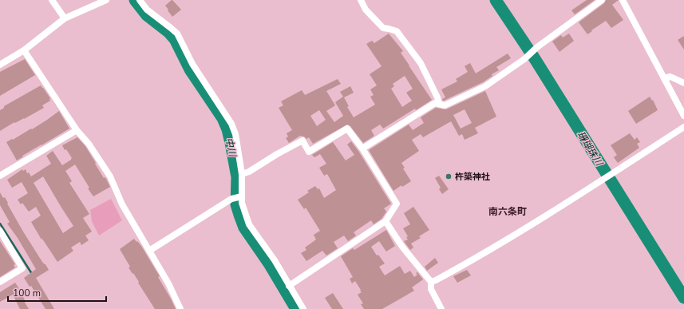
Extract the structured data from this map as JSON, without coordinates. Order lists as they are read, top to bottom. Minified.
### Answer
{"districts":["南六条町"],"water":["中川","珊瑚珠川"],"places":["杵築神社"],"scale_bar":"100 m"}
